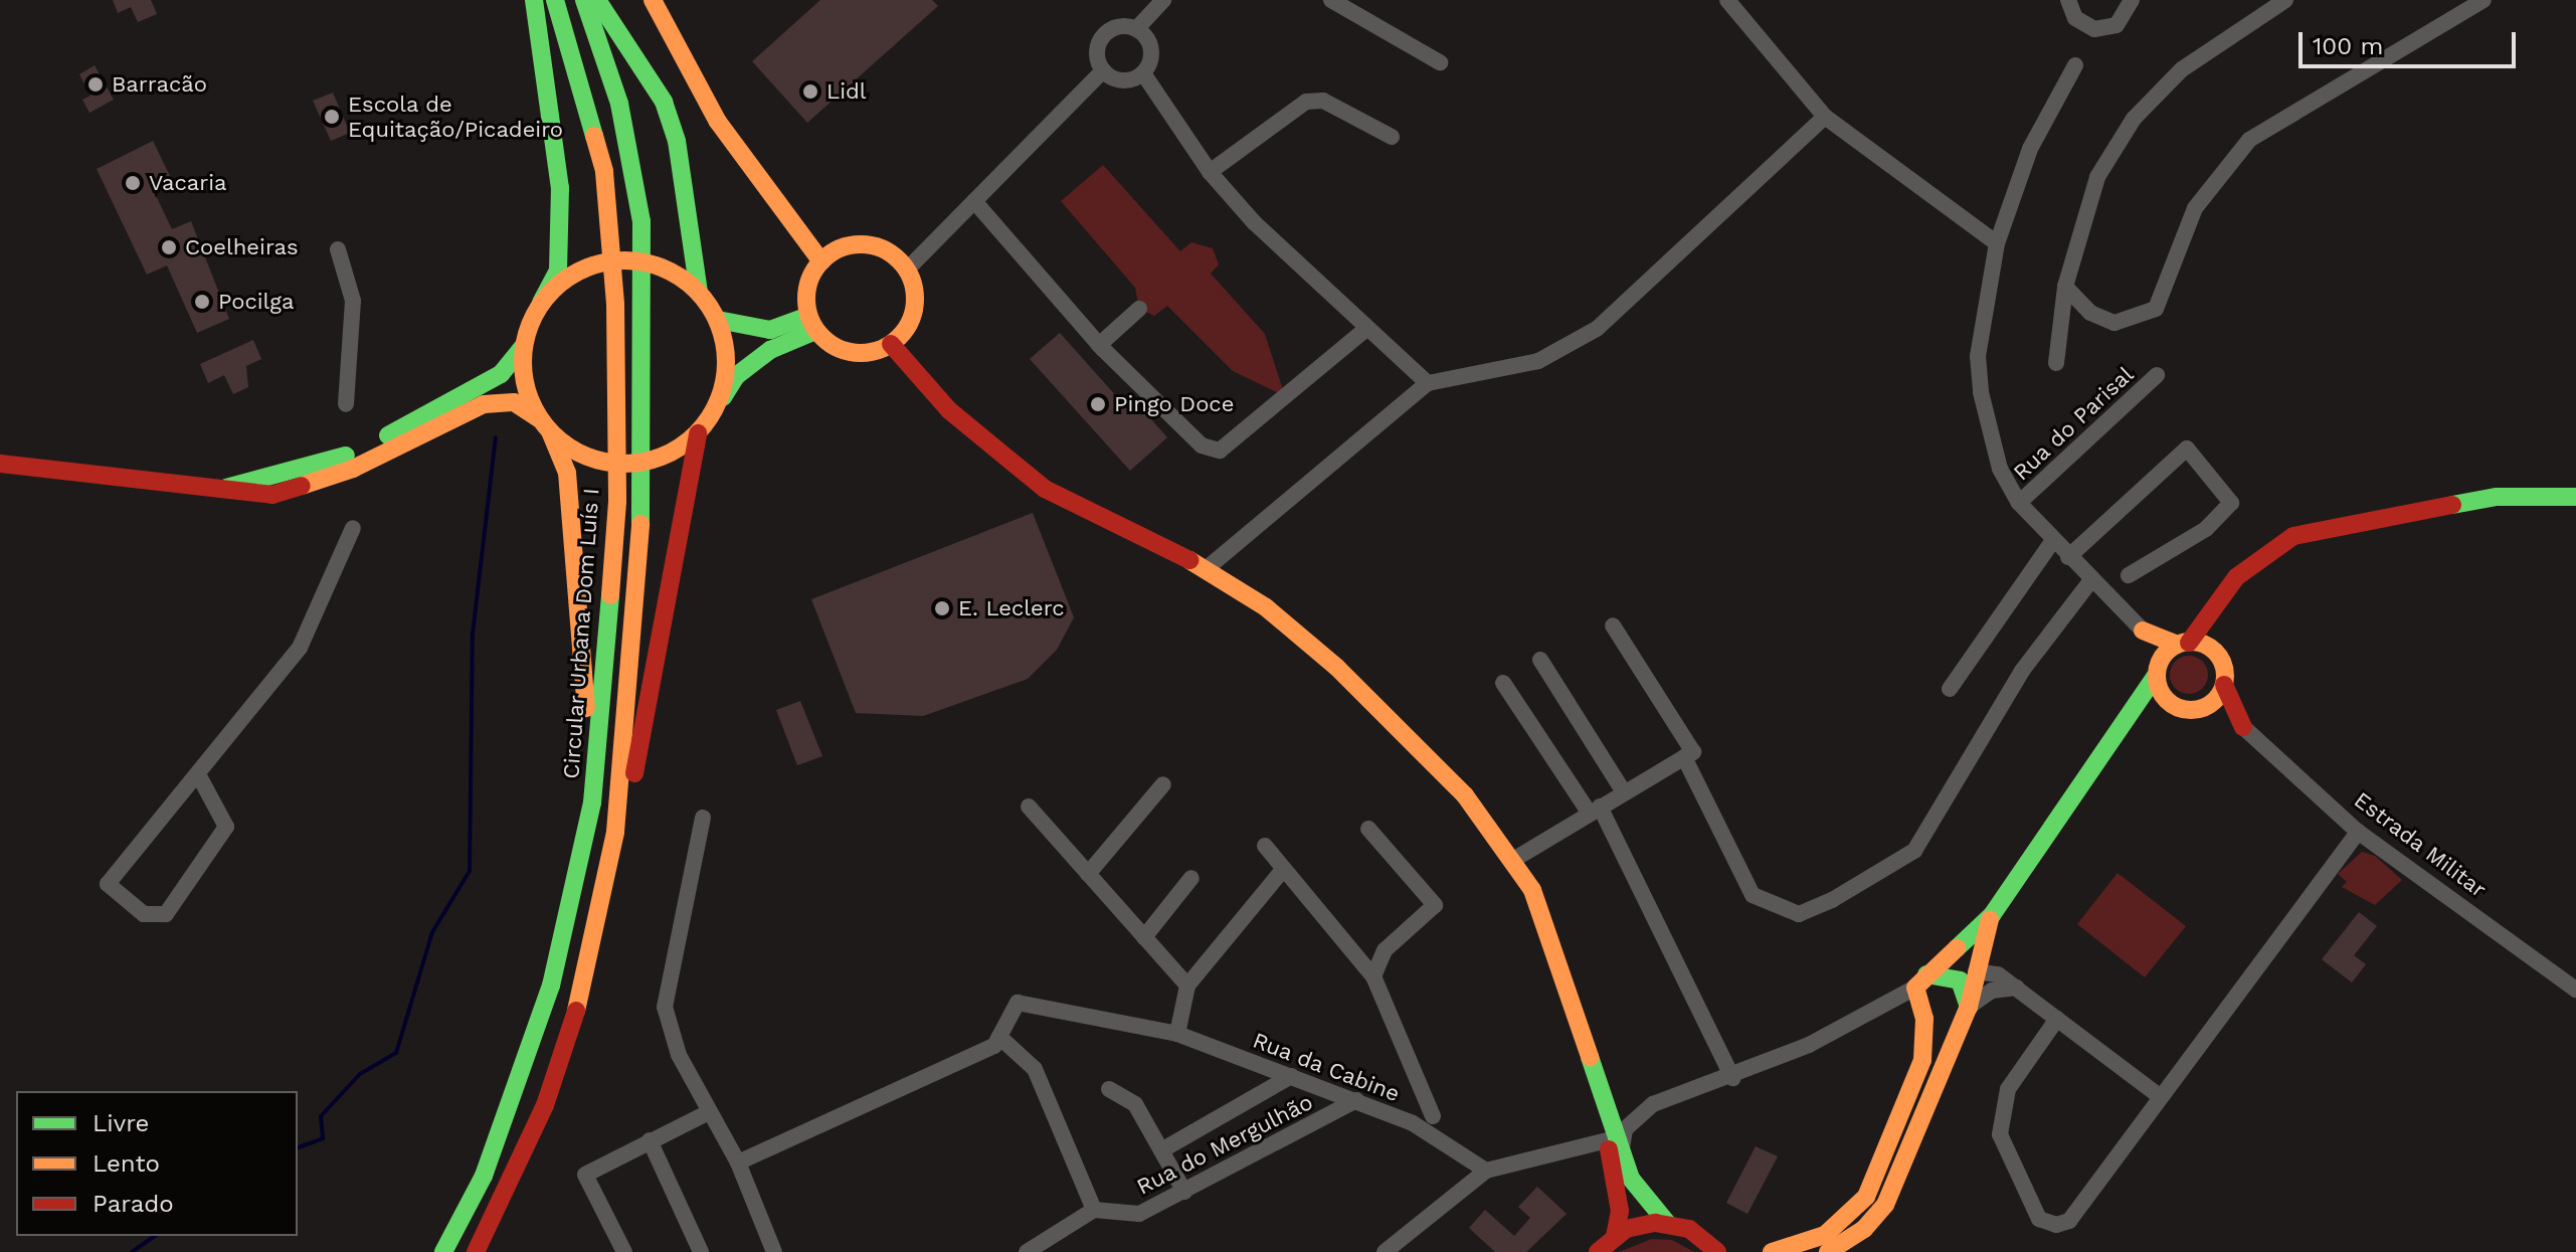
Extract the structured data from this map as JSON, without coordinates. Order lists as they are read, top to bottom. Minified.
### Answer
{"streets":{"main road":["Circular Urbana Dom Luís I","Estrada Militar"],"street":["Rua do Parisal","Rua da Cabine","Rua do Mergulhão"]},"crossings":[["Rua da Cabine","Rua do Mergulhão"]],"places":["Barracão","Lidl","Escola de Equitação/Picadeiro","Vacaria","Coelheiras","Pocilga","Pingo Doce","E. Leclerc"],"legend":["Livre","Lento","Parado"],"scale_bar":"100 m"}
